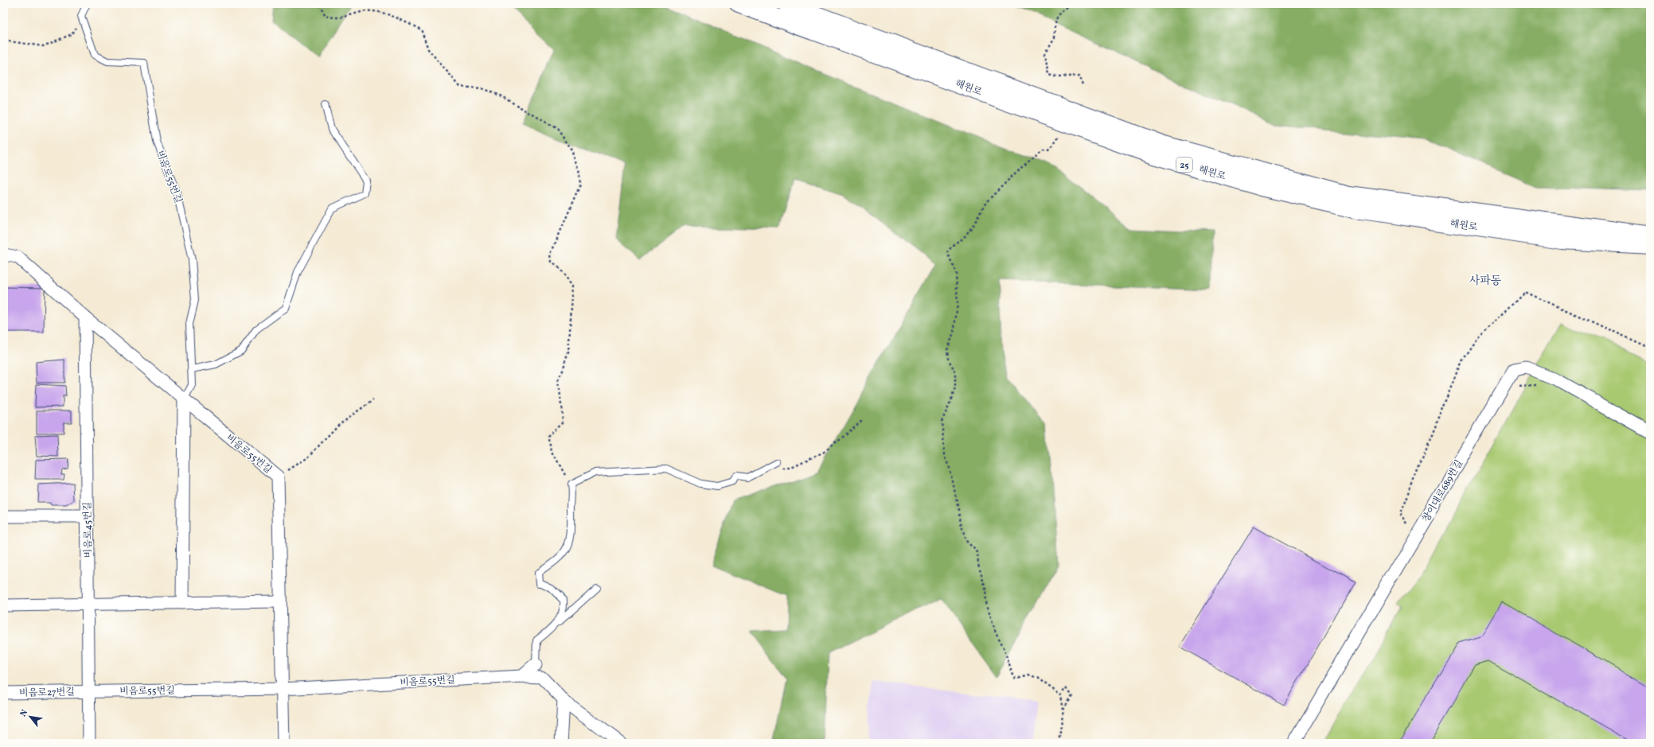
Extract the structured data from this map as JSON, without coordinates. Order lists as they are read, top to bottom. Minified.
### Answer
{"streets":{"highway":["해원로","25"],"street":["비음로55번길","창이대로689번길","비음로45번길","비음로27번길"]},"crossings":[["비음로55번길","비음로45번길"],["비음로55번길","비음로27번길"],["비음로45번길","비음로27번길"]],"districts":["사파동"],"north":"top left"}
